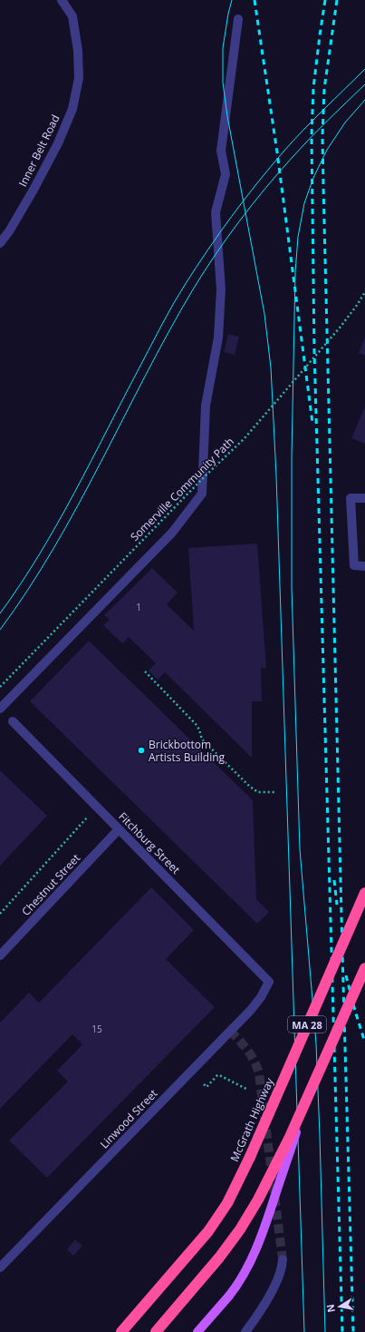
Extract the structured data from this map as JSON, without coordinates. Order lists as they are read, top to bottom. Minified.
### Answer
{"streets":{"highway":["MA 28","McGrath Highway"],"street":["Inner Belt Road","Fitchburg Street","Chestnut Street","Linwood Street"],"path":["Somerville Community Path"]},"crossings":[["Fitchburg Street","Chestnut Street"],["Fitchburg Street","Linwood Street"]],"places":["Brickbottom Artists Building"],"house_numbers":["1","15"],"north":"left"}
